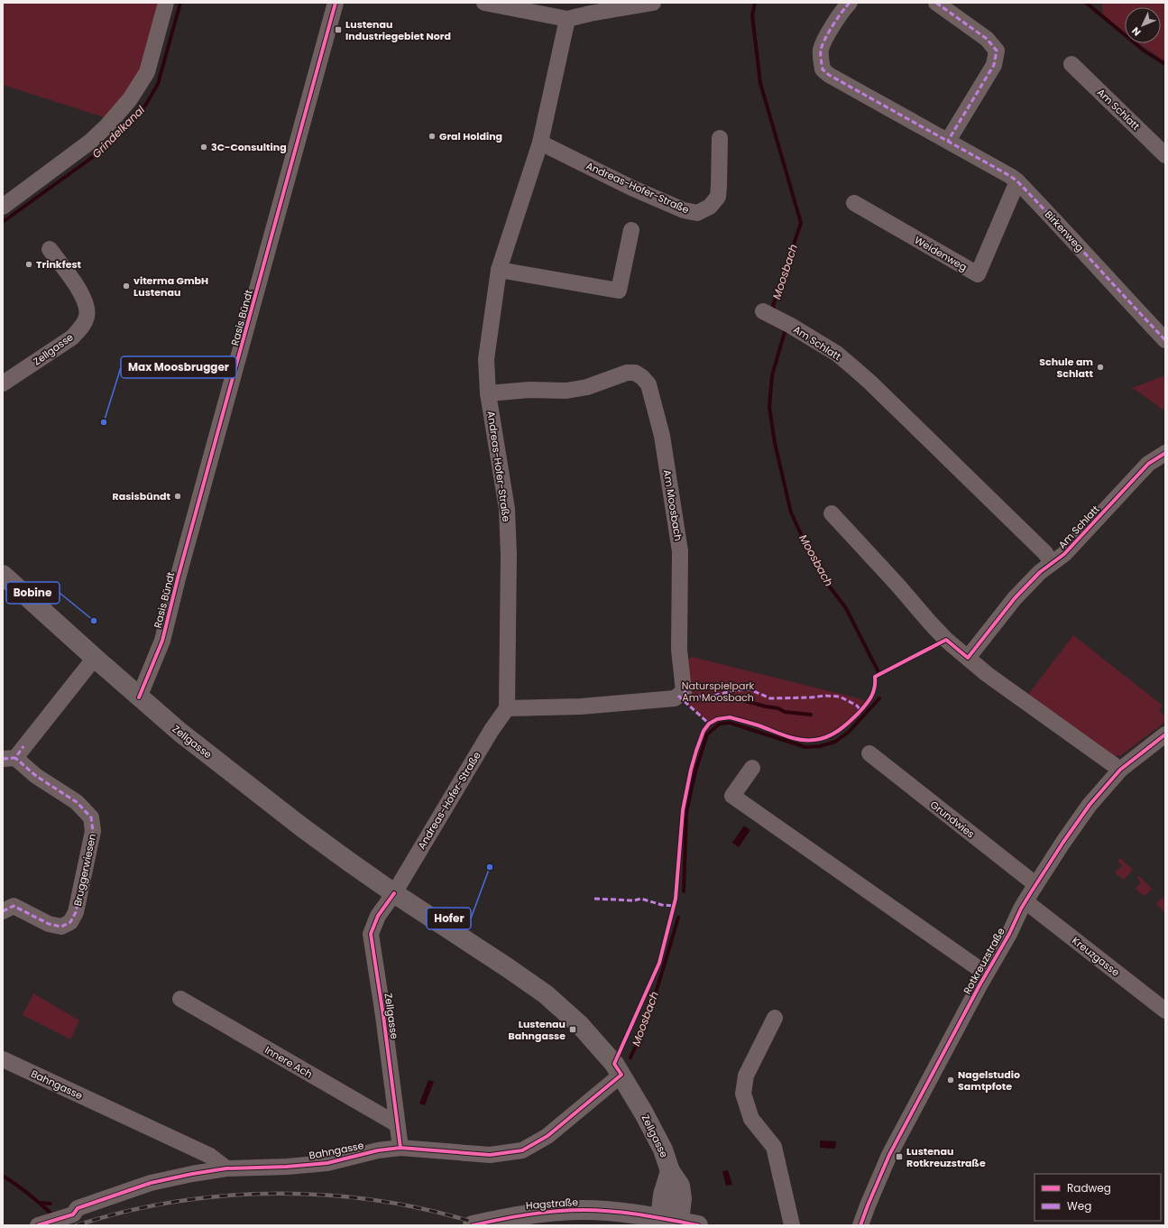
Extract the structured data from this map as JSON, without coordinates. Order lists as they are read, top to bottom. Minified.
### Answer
{"streets":{"main road":["Zellgasse","Hagstraße"],"street":["Am Schlatt","Andreas-Hofer-Straße","Birkenweg","Weidenweg","Rasis Bündt","Am Moosbach","Grundwies","Bruggerwiesen","Kreuzgasse","Rotkreuzstraße","Innere Ach","Bahngasse"]},"crossings":[["Andreas-Hofer-Straße","Zellgasse"],["Andreas-Hofer-Straße","Am Moosbach"],["Birkenweg","Weidenweg"],["Rasis Bündt","Zellgasse"],["Zellgasse","Bruggerwiesen"],["Zellgasse","Innere Ach"],["Zellgasse","Bahngasse"],["Zellgasse","Hagstraße"],["Grundwies","Rotkreuzstraße"],["Kreuzgasse","Rotkreuzstraße"]],"water":["Grindelkanal","Moosbach"],"parks":["Naturspielpark Am Moosbach"],"places":{"transit":["Lustenau Industriegebiet Nord","Lustenau Bahngasse","Lustenau Rotkreuzstraße"],"other":["Gral Holding","3C-Consulting","Trinkfest","viterma GmbH Lustenau","Schule am Schlatt","Max Moosbrugger","Rasisbündt","Bobine","Hofer","Nagelstudio Samtpfote"]},"legend":["Radweg","Weg"],"north":"bottom left"}
